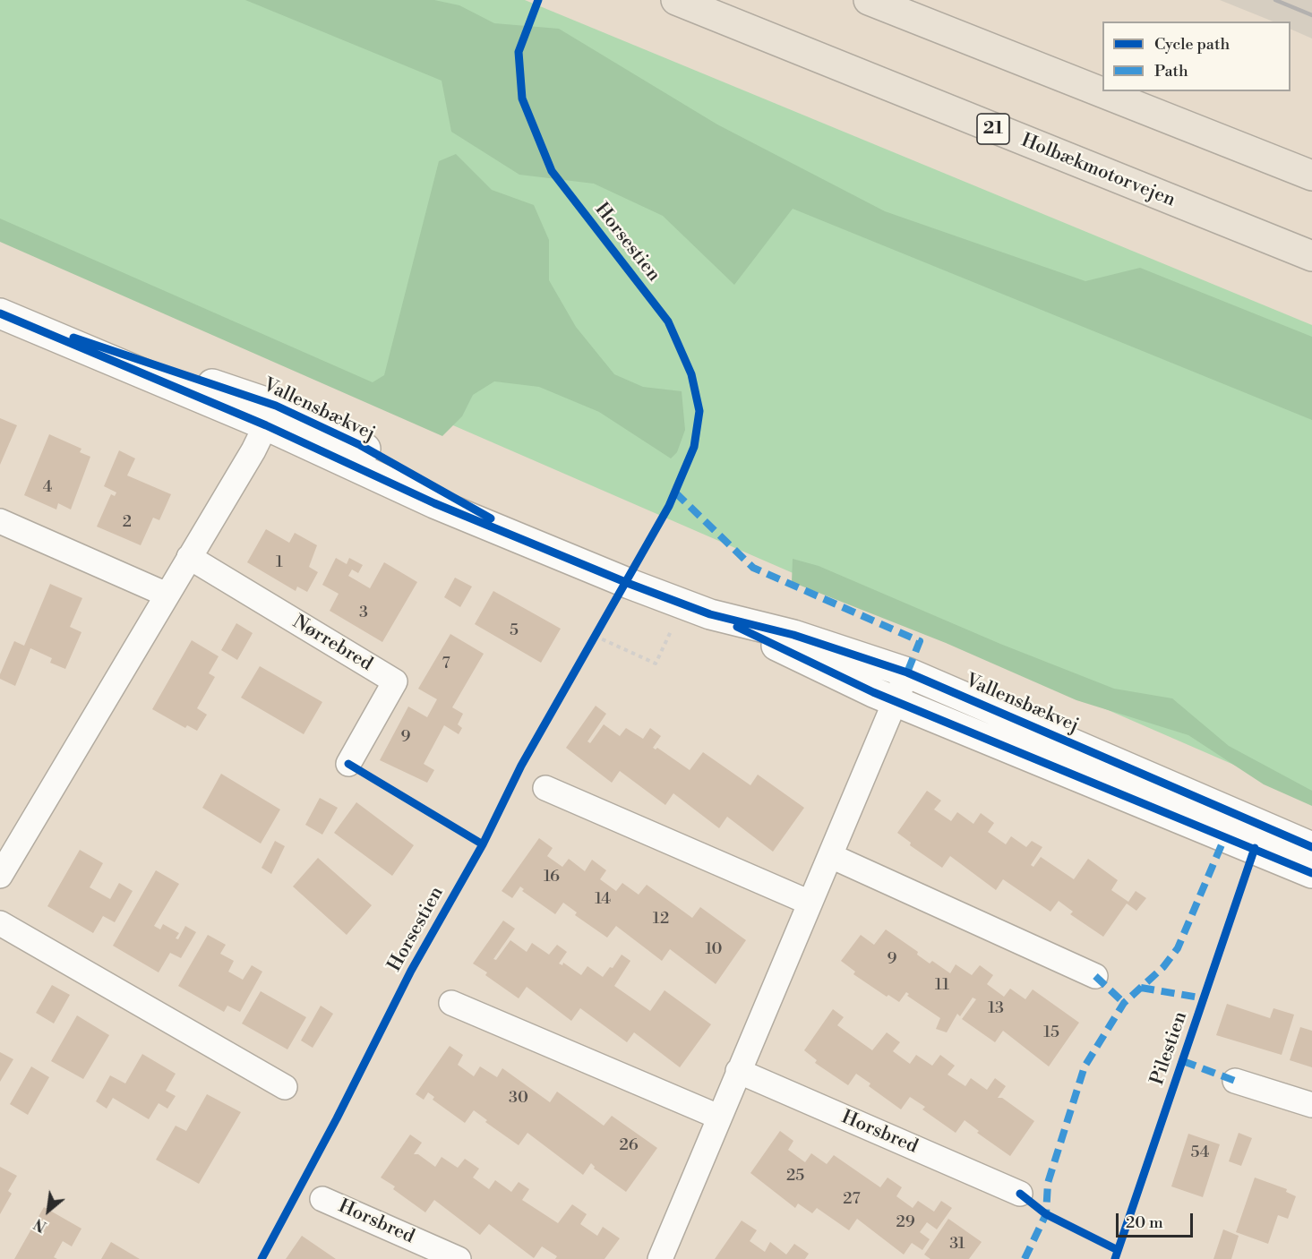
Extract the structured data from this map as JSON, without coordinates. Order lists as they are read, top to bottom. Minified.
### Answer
{"streets":{"highway":["21","Holbækmotorvejen"],"street":["Vallensbækvej","Nørrebred","Horsbred"],"cycle path":["Horsestien","Pilestien"]},"house_numbers":["4","2","1","3","5","7","9","16","14","12","10","9","11","13","15","30","26","54","25","27","29","31"],"legend":["Cycle path","Path"],"scale_bar":"20 m","north":"bottom left"}
